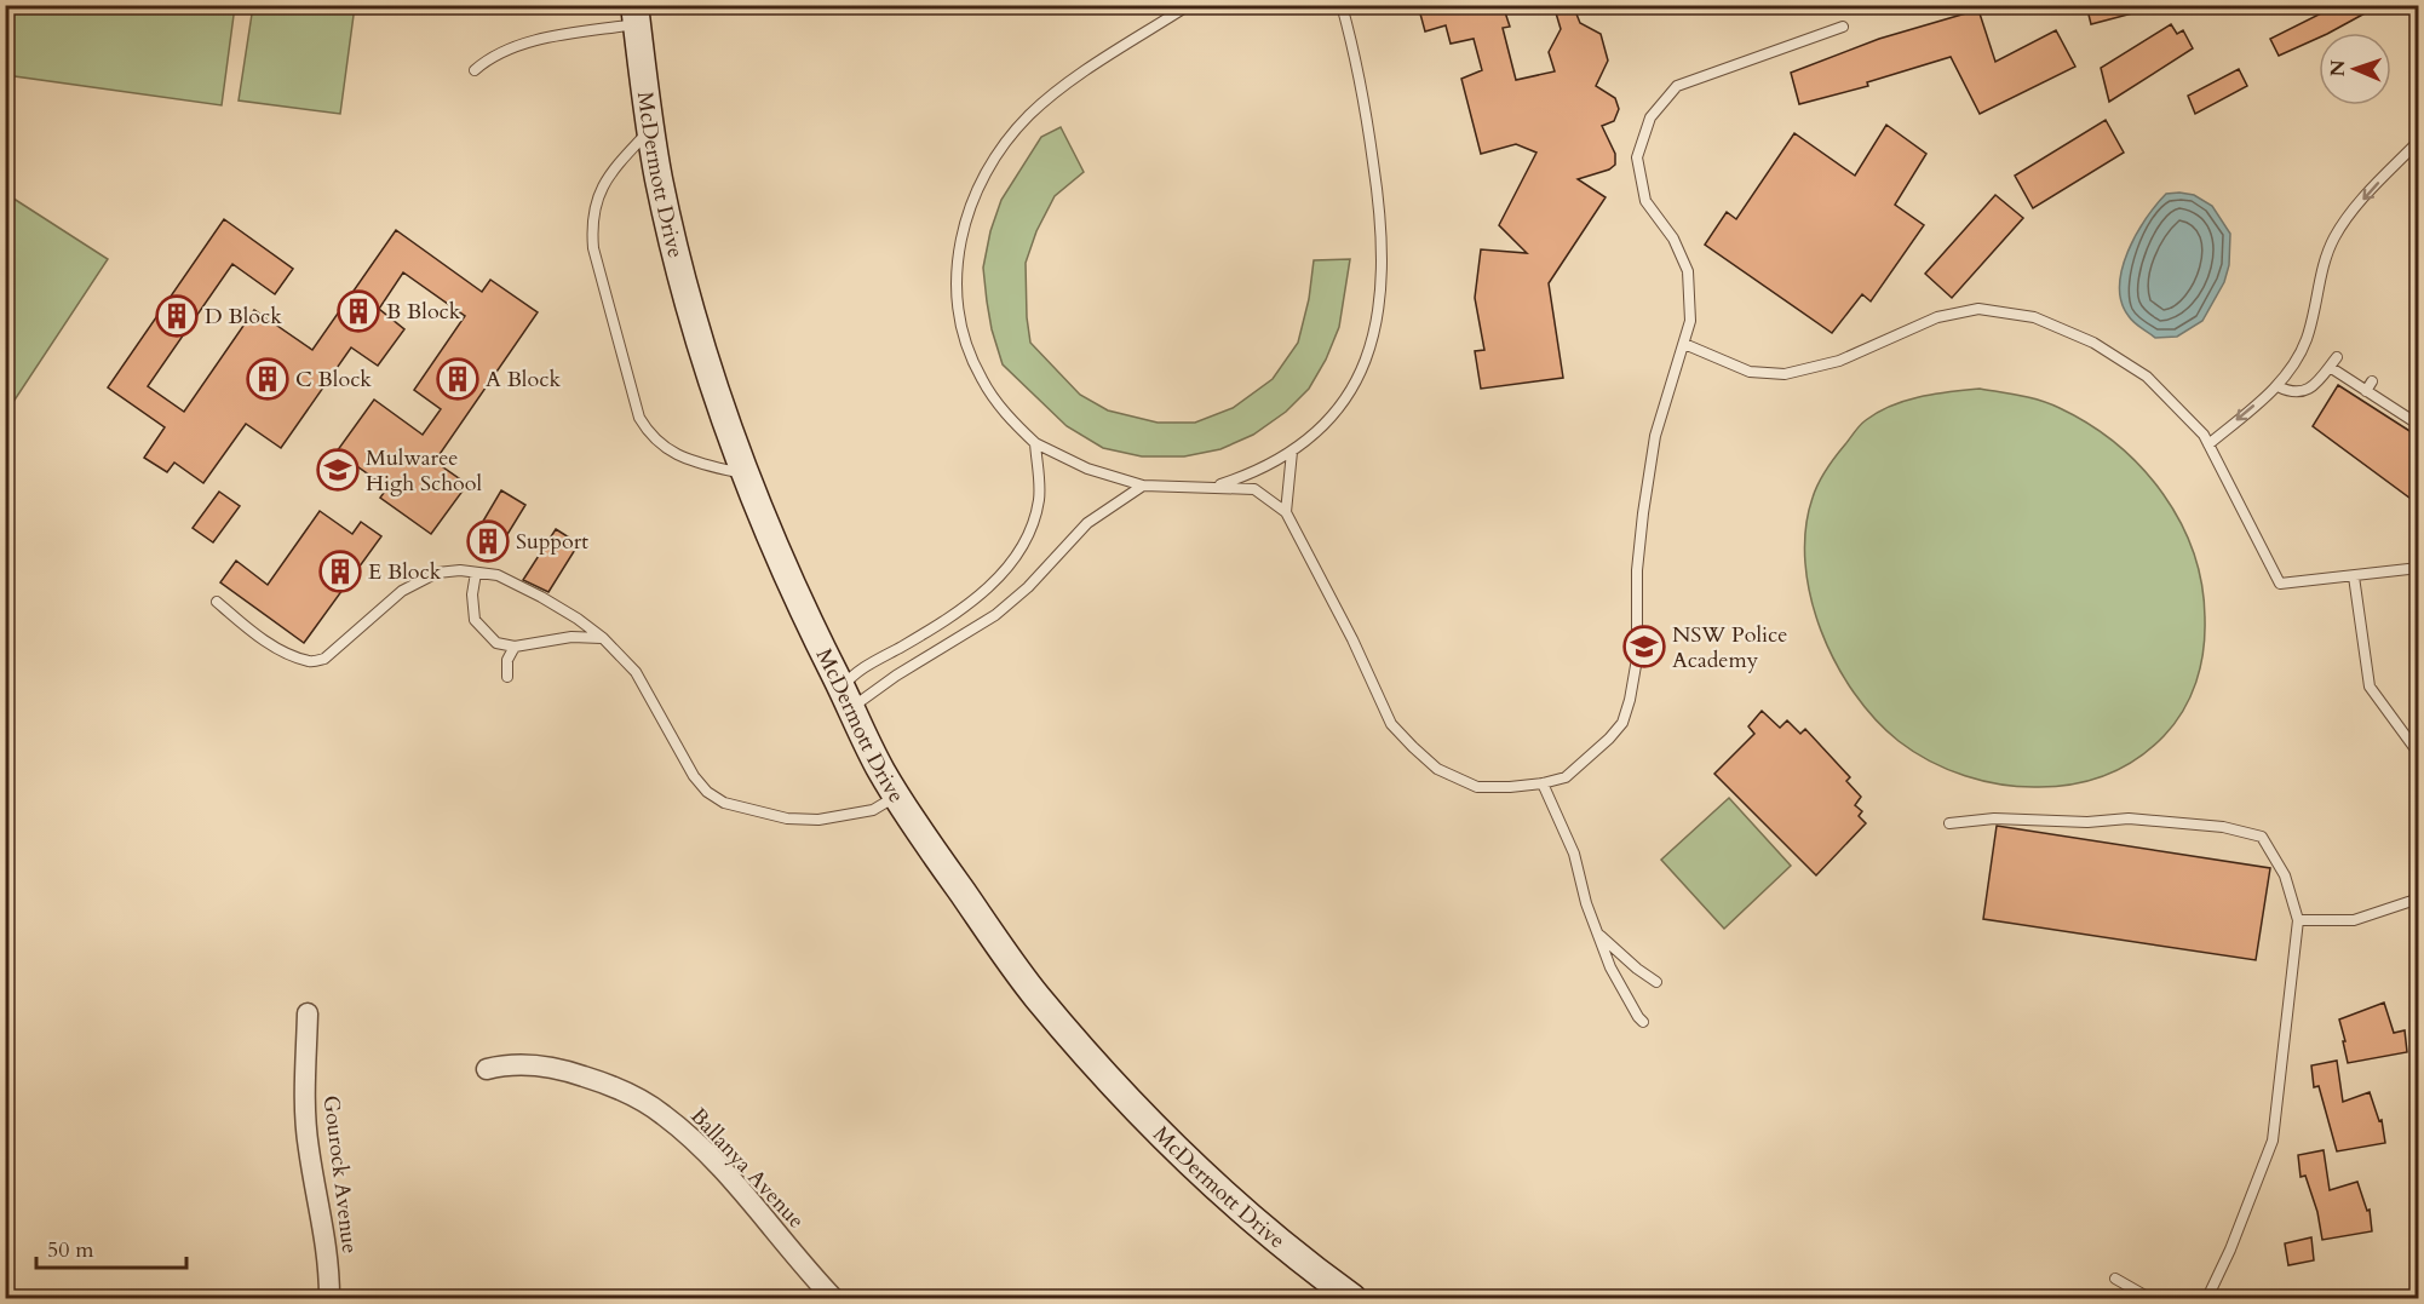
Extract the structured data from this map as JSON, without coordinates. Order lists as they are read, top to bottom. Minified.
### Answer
{"streets":{"main road":["McDermott Drive"],"street":["Ballanya Avenue","Gourock Avenue"]},"places":{"building":["B Block","D Block","C Block","A Block","Support","E Block"],"school or university":["Mulwaree High School","NSW Police Academy"]},"scale_bar":"50 m","north":"left"}
